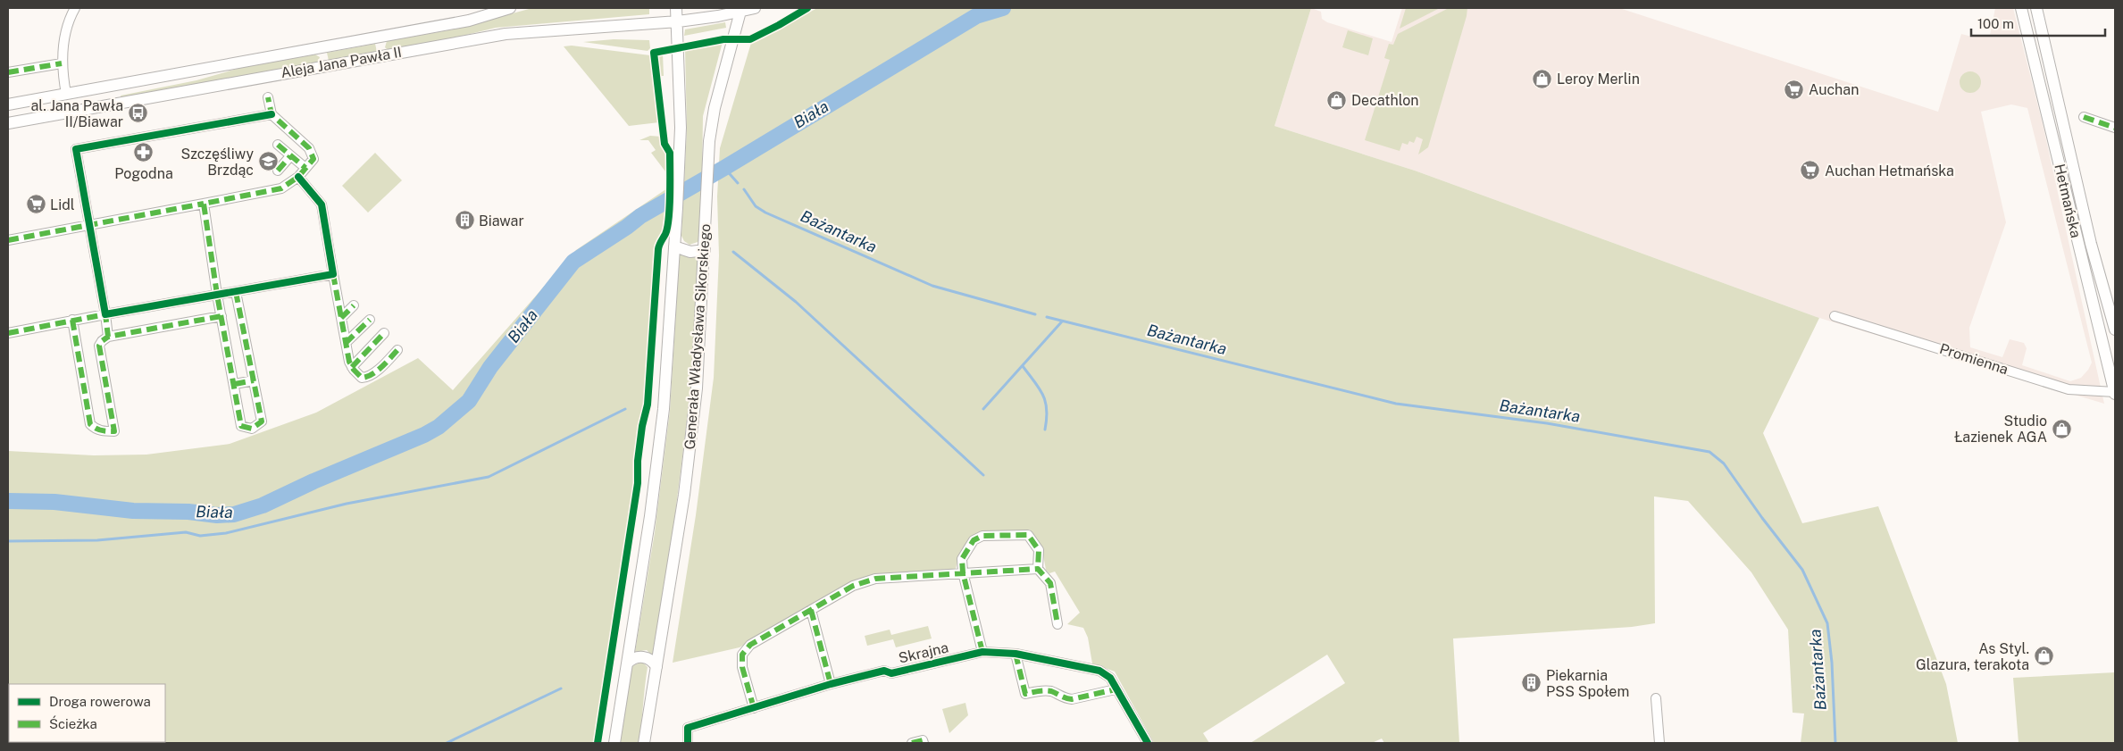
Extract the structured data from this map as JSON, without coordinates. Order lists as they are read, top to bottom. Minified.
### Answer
{"streets":{"main road":["Aleja Jana Pawła II","Hetmańska","Generała Władysława Sikorskiego"],"street":["Promienna","Skrajna"]},"crossings":[["Aleja Jana Pawła II","Generała Władysława Sikorskiego"],["Hetmańska","Promienna"]],"water":["Biała","Bażantarka"],"places":{"shop":["Leroy Merlin","Decathlon","Studio Łazienek AGA","As Styl. Glazura, terakota"],"supermarket":["Auchan","Auchan Hetmańska","Lidl"],"bus stop":["al. Jana Pawła II/Biawar"],"pharmacy":["Pogodna"],"school or university":["Szczęśliwy Brzdąc"],"building":["Biawar","Piekarnia PSS Społem"]},"legend":["Droga rowerowa","Ścieżka"],"scale_bar":"100 m"}
